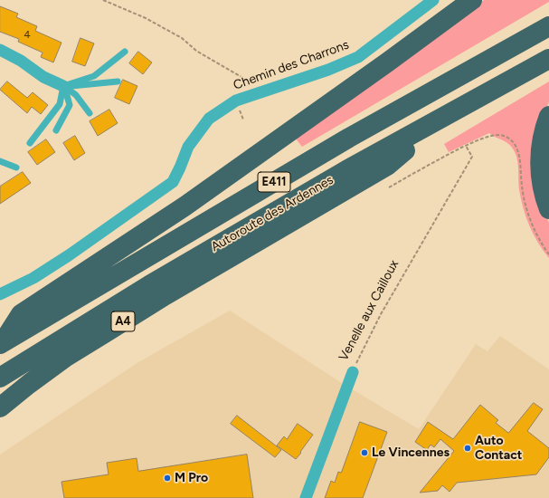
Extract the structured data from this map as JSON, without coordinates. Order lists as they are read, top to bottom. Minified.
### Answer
{"streets":{"highway":["E411","Autoroute des Ardennes","A4"],"street":["Chemin des Charrons","Venelle aux Cailloux"]},"places":["Auto Contact","Le Vincennes","M Pro"],"house_numbers":["4"]}
